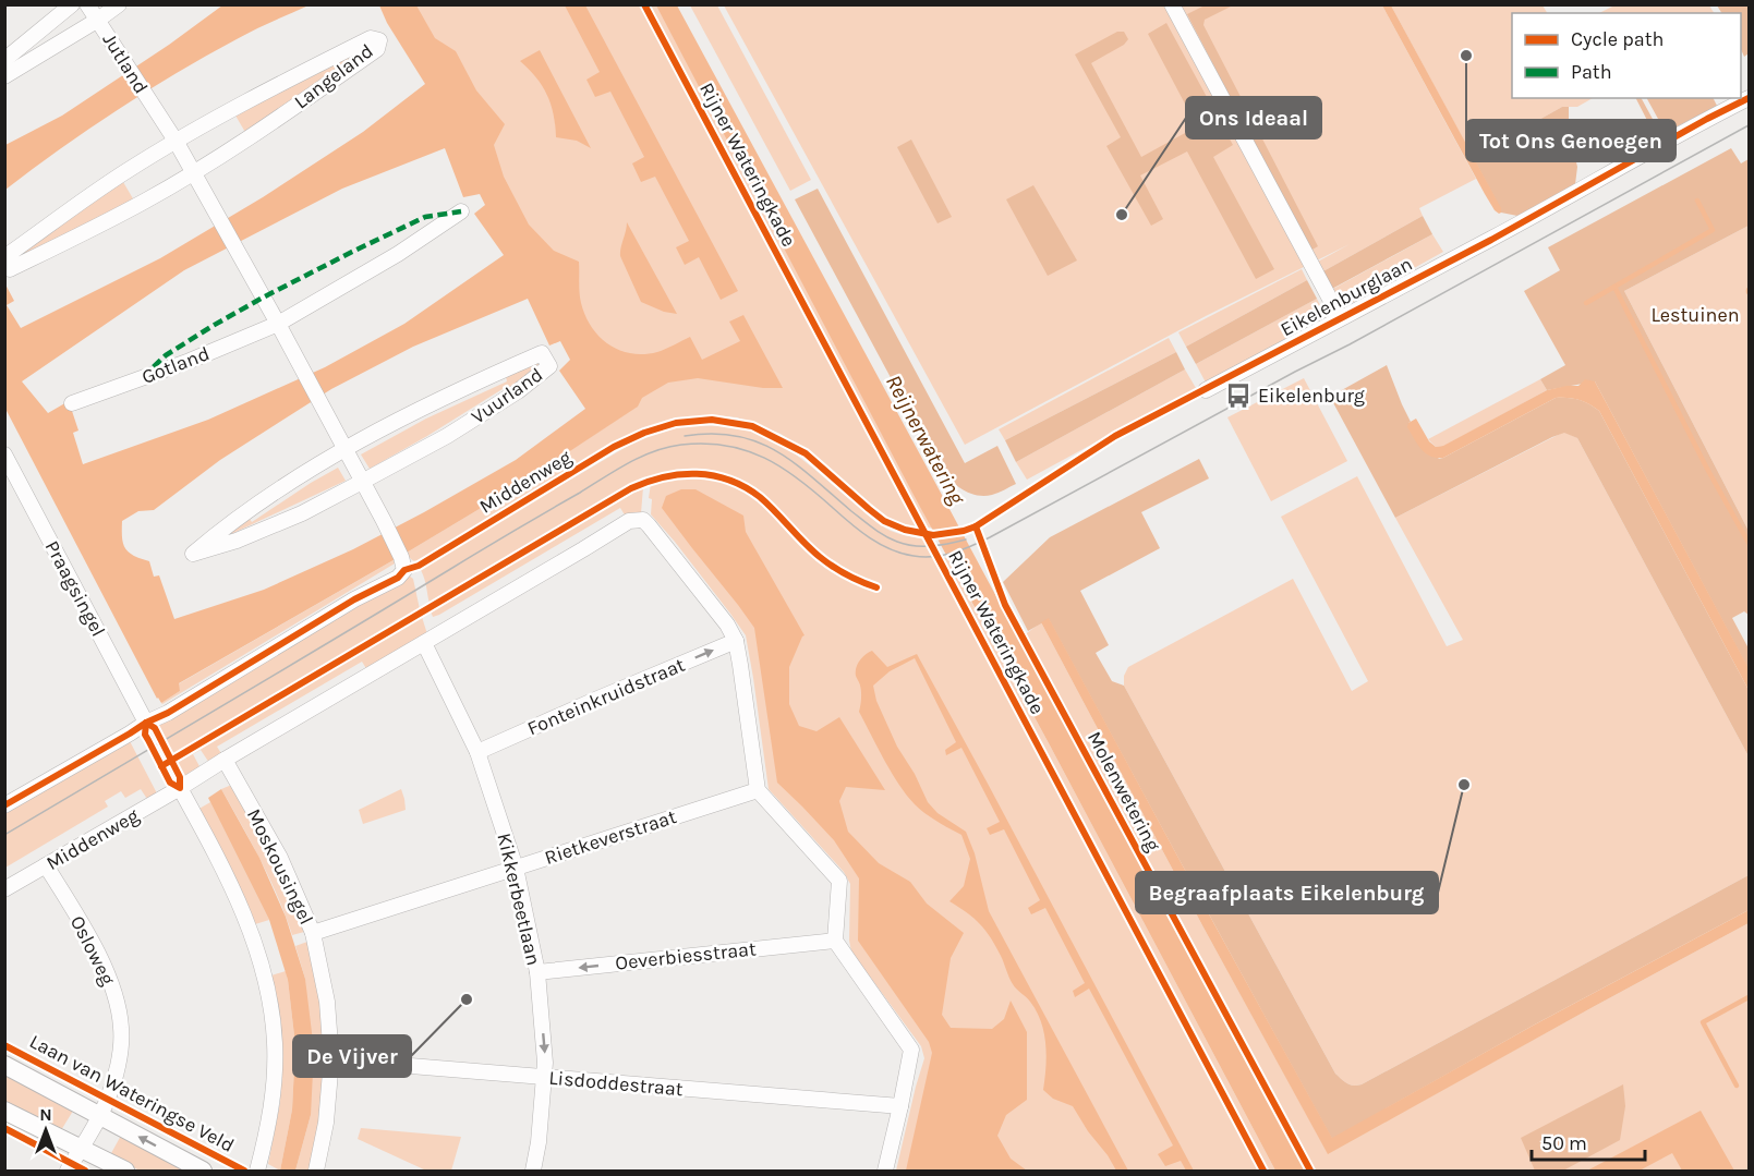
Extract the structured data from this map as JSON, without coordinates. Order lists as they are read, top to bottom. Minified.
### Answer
{"streets":{"street":["Jutland","Langeland","Eikelenburglaan","Gotland","Vuurland","Middenweg","Praagsingel","Fonteinkruidstraat","Rietkeverstraat","Moskousingel","Kikkerbeetlaan","Osloweg","Oeverbiesstraat","Lisdoddestraat","Laan van Wateringse Veld"],"cycle path":["Rijner Wateringkade"]},"crossings":[["Jutland","Langeland"],["Middenweg","Fonteinkruidstraat"],["Middenweg","Moskousingel"],["Middenweg","Kikkerbeetlaan"],["Middenweg","Osloweg"],["Fonteinkruidstraat","Kikkerbeetlaan"],["Rietkeverstraat","Moskousingel"],["Rietkeverstraat","Kikkerbeetlaan"],["Moskousingel","Lisdoddestraat"],["Kikkerbeetlaan","Oeverbiesstraat"],["Kikkerbeetlaan","Lisdoddestraat"],["Osloweg","Laan van Wateringse Veld"]],"one_way":["Fonteinkruidstraat","Oeverbiesstraat"],"water":["Reijnerwatering"],"parks":["Lestuinen"],"places":{"other":["Tot Ons Genoegen","Ons Ideaal","Begraafplaats Eikelenburg","De Vijver"],"bus stop":["Eikelenburg"]},"legend":["Cycle path","Path"],"scale_bar":"50 m","north":"top"}
